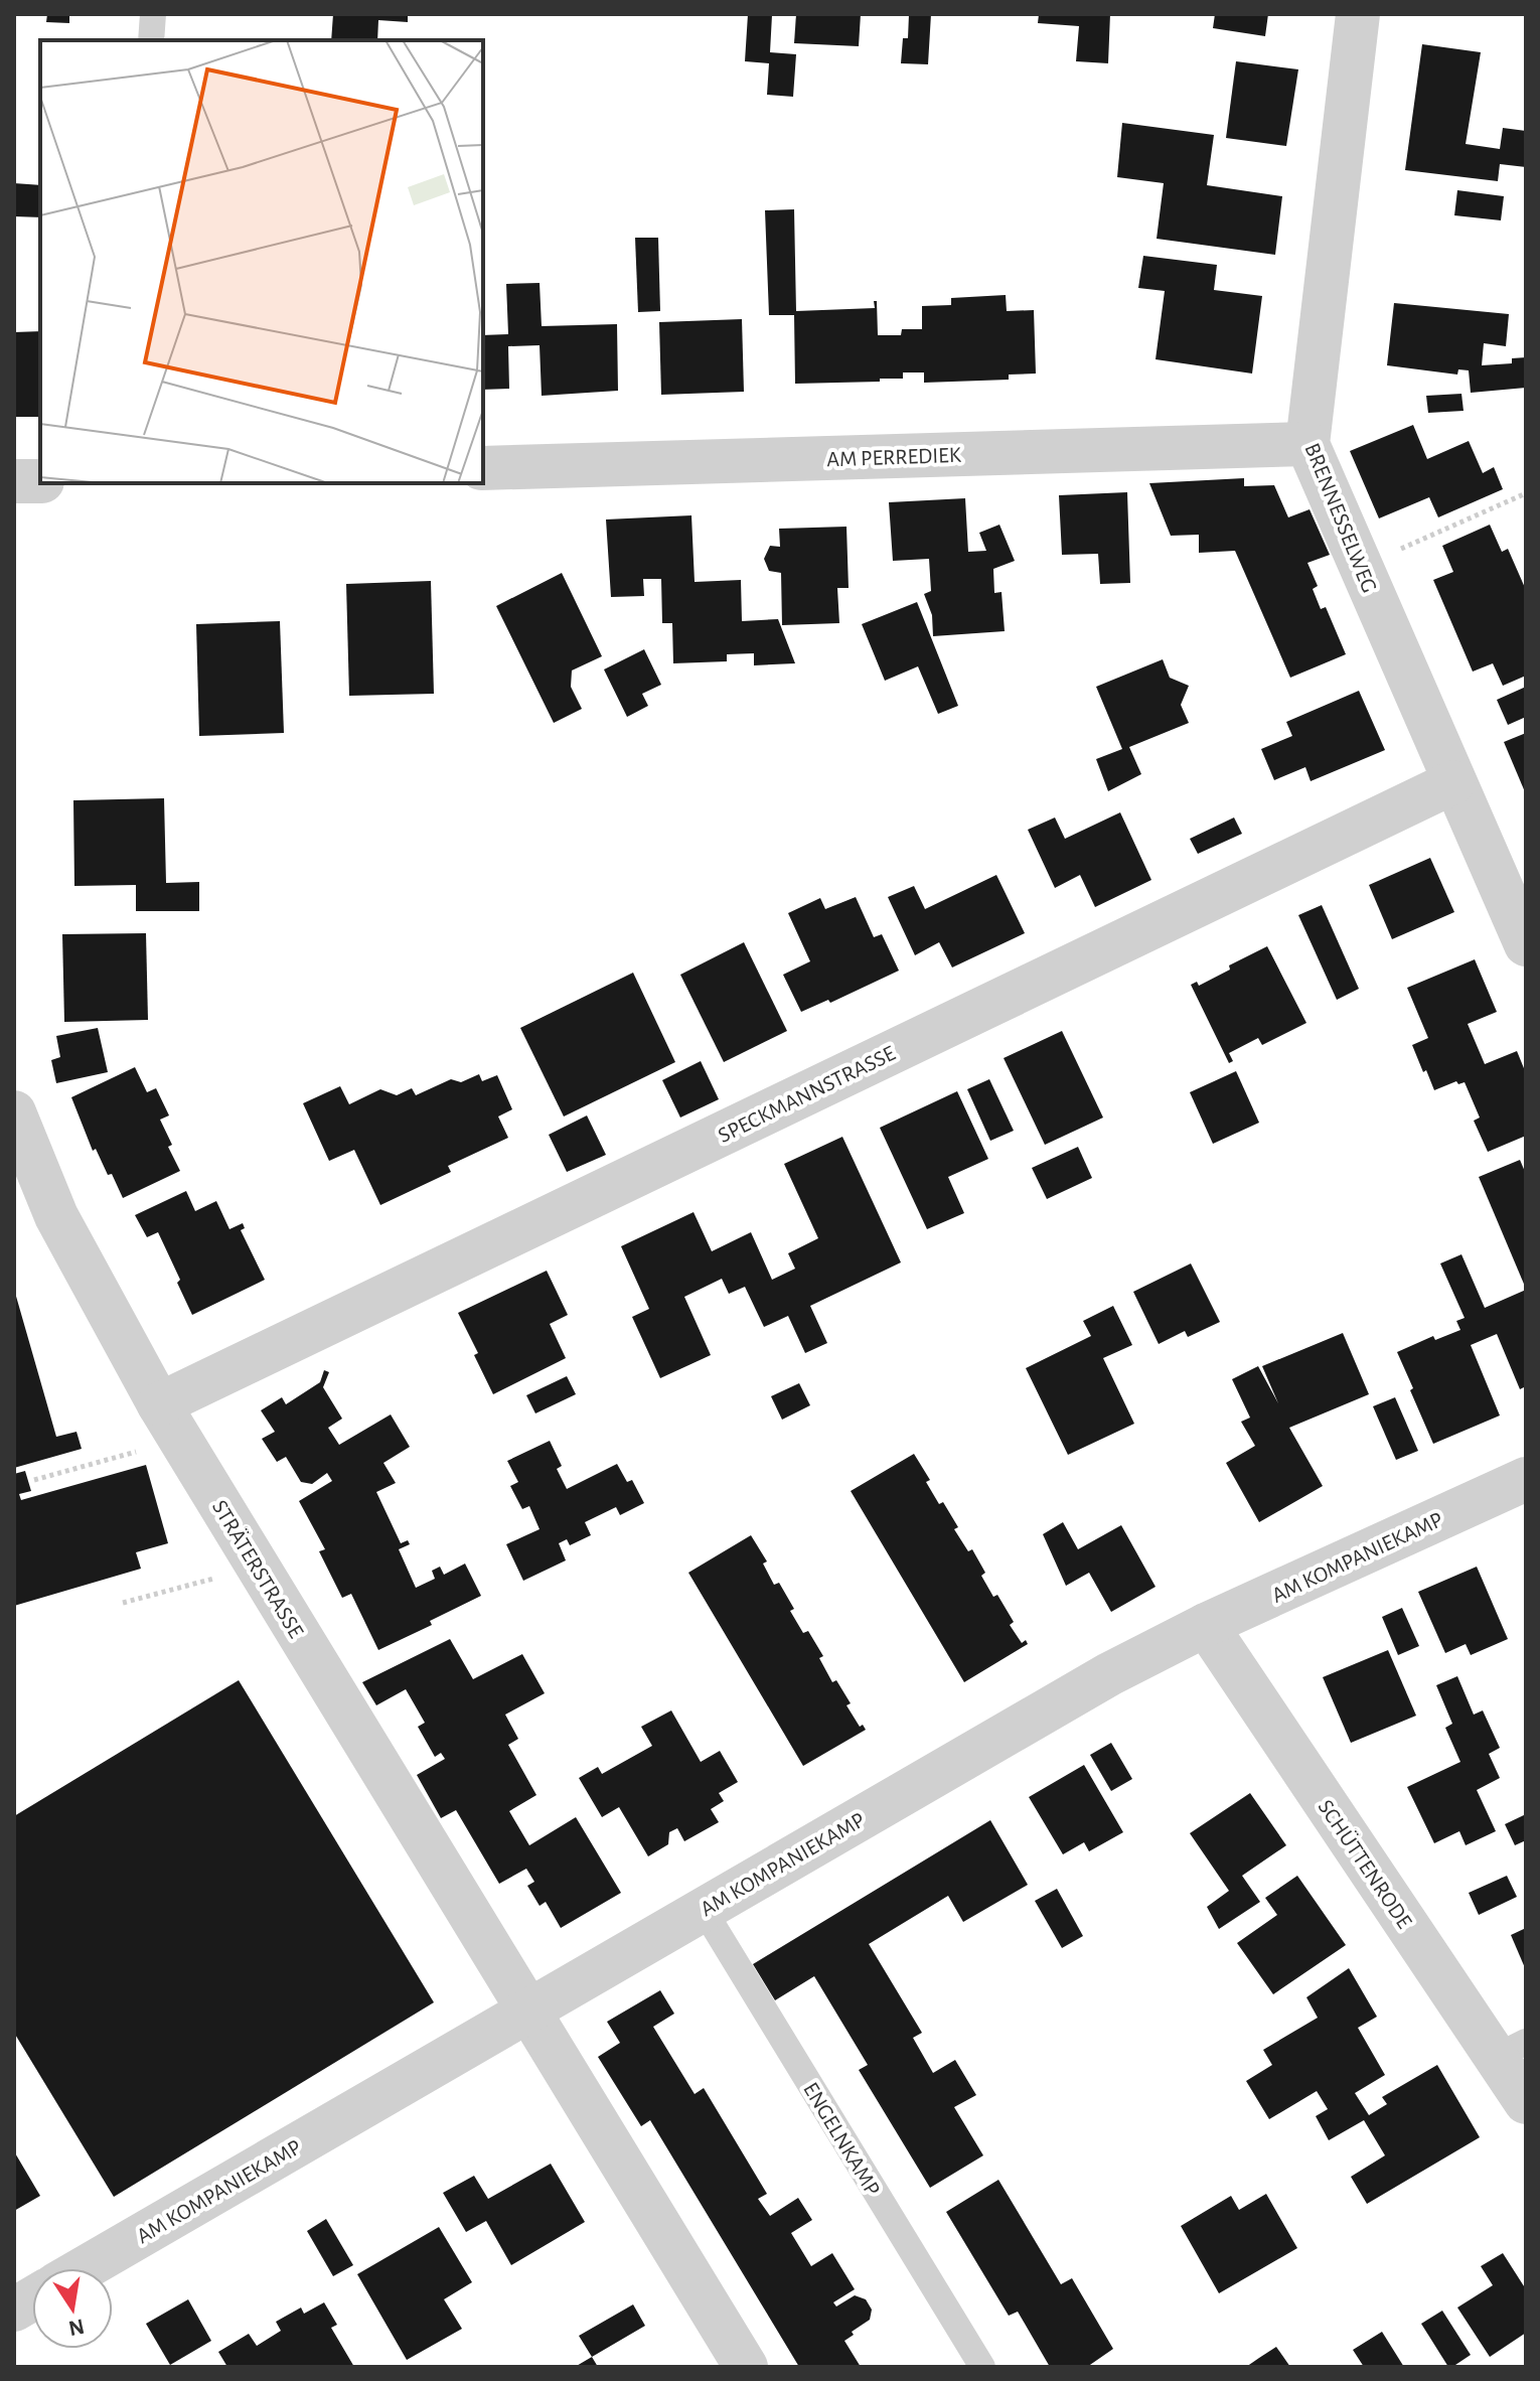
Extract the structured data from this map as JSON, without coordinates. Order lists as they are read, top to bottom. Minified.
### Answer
{"streets":{"street":["AM PERREDIEK","BRENNESSELWEG","SPECKMANNSTRASSE","AM KOMPANIEKAMP","STRÄTERSTRASSE","SCHÜTTENRODE"],"lane":["ENGELNKAMP"]},"crossings":[["AM PERREDIEK","BRENNESSELWEG"],["BRENNESSELWEG","SPECKMANNSTRASSE"],["SPECKMANNSTRASSE","STRÄTERSTRASSE"],["AM KOMPANIEKAMP","STRÄTERSTRASSE"],["AM KOMPANIEKAMP","SCHÜTTENRODE"],["AM KOMPANIEKAMP","ENGELNKAMP"]],"north":"bottom"}
